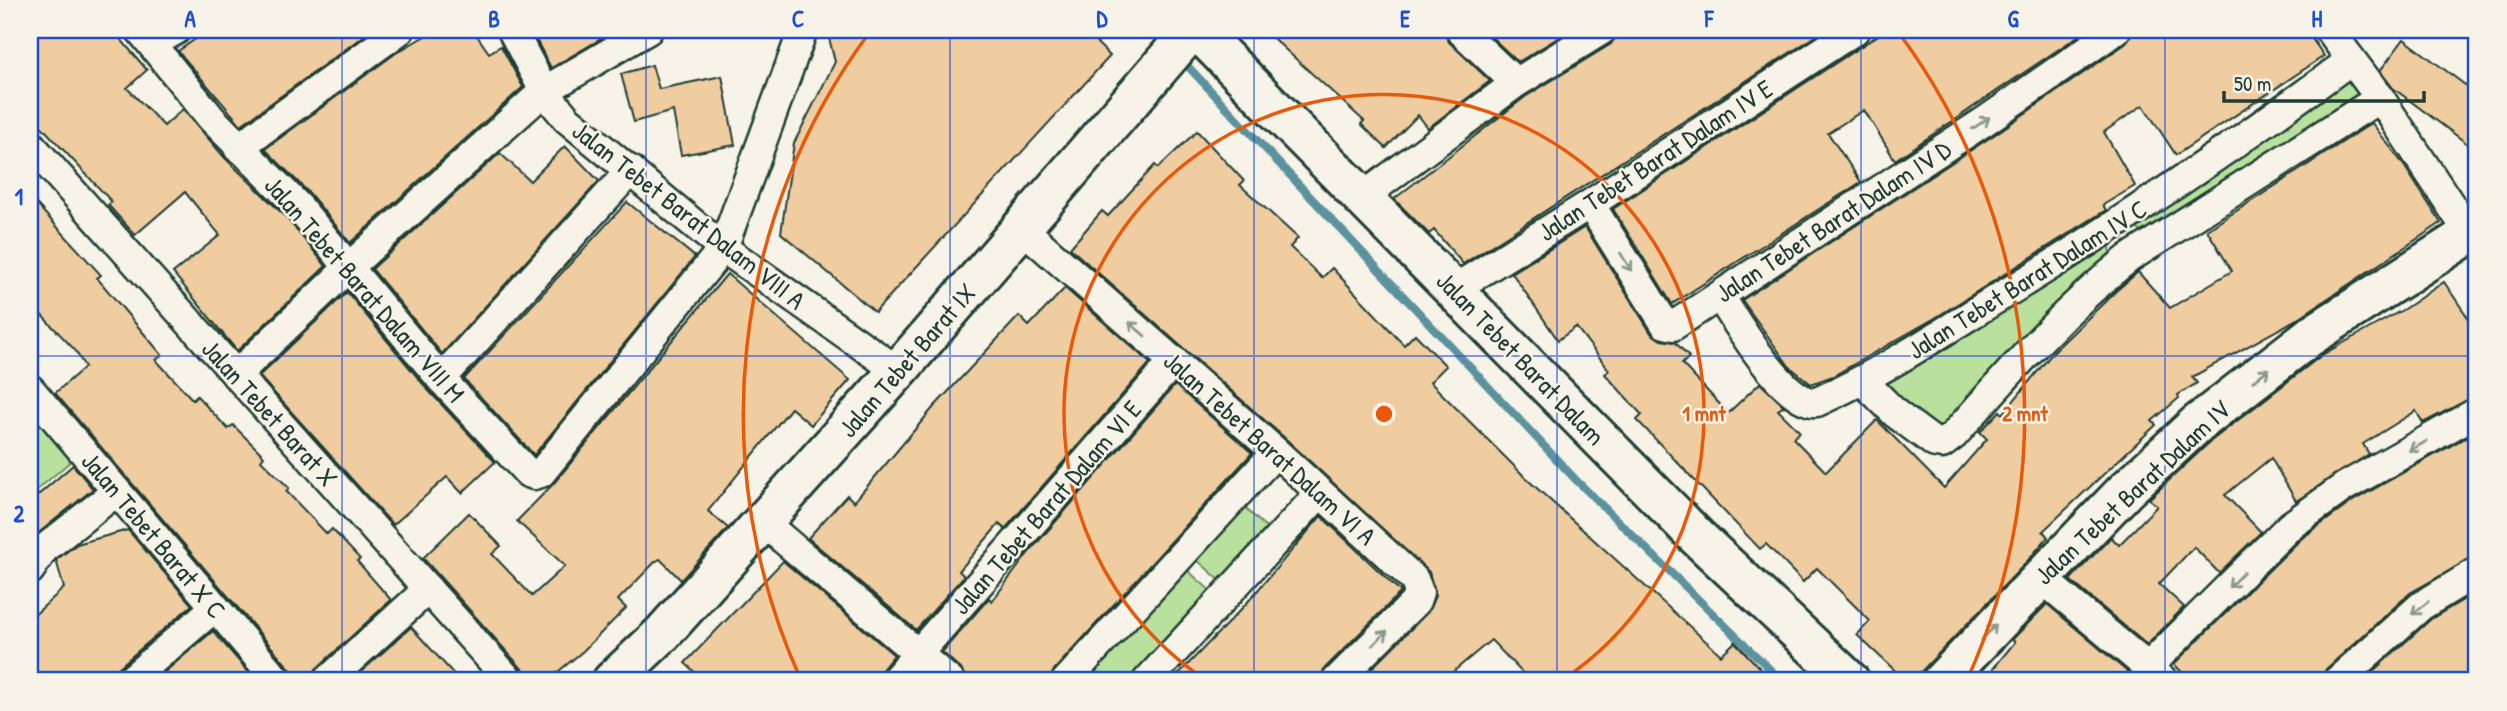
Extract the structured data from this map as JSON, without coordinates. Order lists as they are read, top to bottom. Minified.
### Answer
{"streets":{"street":["Jalan Tebet Barat Dalam IV E","Jalan Tebet Barat Dalam VIII A","Jalan Tebet Barat Dalam IV D","Jalan Tebet Barat Dalam IV C","Jalan Tebet Barat Dalam VIII M","Jalan Tebet Barat Dalam","Jalan Tebet Barat IX","Jalan Tebet Barat X","Jalan Tebet Barat Dalam VI A","Jalan Tebet Barat Dalam IV","Jalan Tebet Barat Dalam VI E","Jalan Tebet Barat X C"]},"crossings":[["Jalan Tebet Barat Dalam IV E","Jalan Tebet Barat Dalam IV D"],["Jalan Tebet Barat Dalam IV E","Jalan Tebet Barat Dalam"],["Jalan Tebet Barat Dalam VIII A","Jalan Tebet Barat Dalam VIII M"],["Jalan Tebet Barat Dalam VIII A","Jalan Tebet Barat IX"],["Jalan Tebet Barat Dalam IV D","Jalan Tebet Barat Dalam IV C"],["Jalan Tebet Barat Dalam","Jalan Tebet Barat IX"],["Jalan Tebet Barat IX","Jalan Tebet Barat Dalam VI A"],["Jalan Tebet Barat Dalam VI A","Jalan Tebet Barat Dalam VI E"]],"one_way":["Jalan Tebet Barat Dalam IV D"],"scale_bar":"50 m","grid":{"columns":["A","B","C","D","E","F","G","H"],"rows":["1","2"]},"rings":["1 mnt","2 mnt"]}
